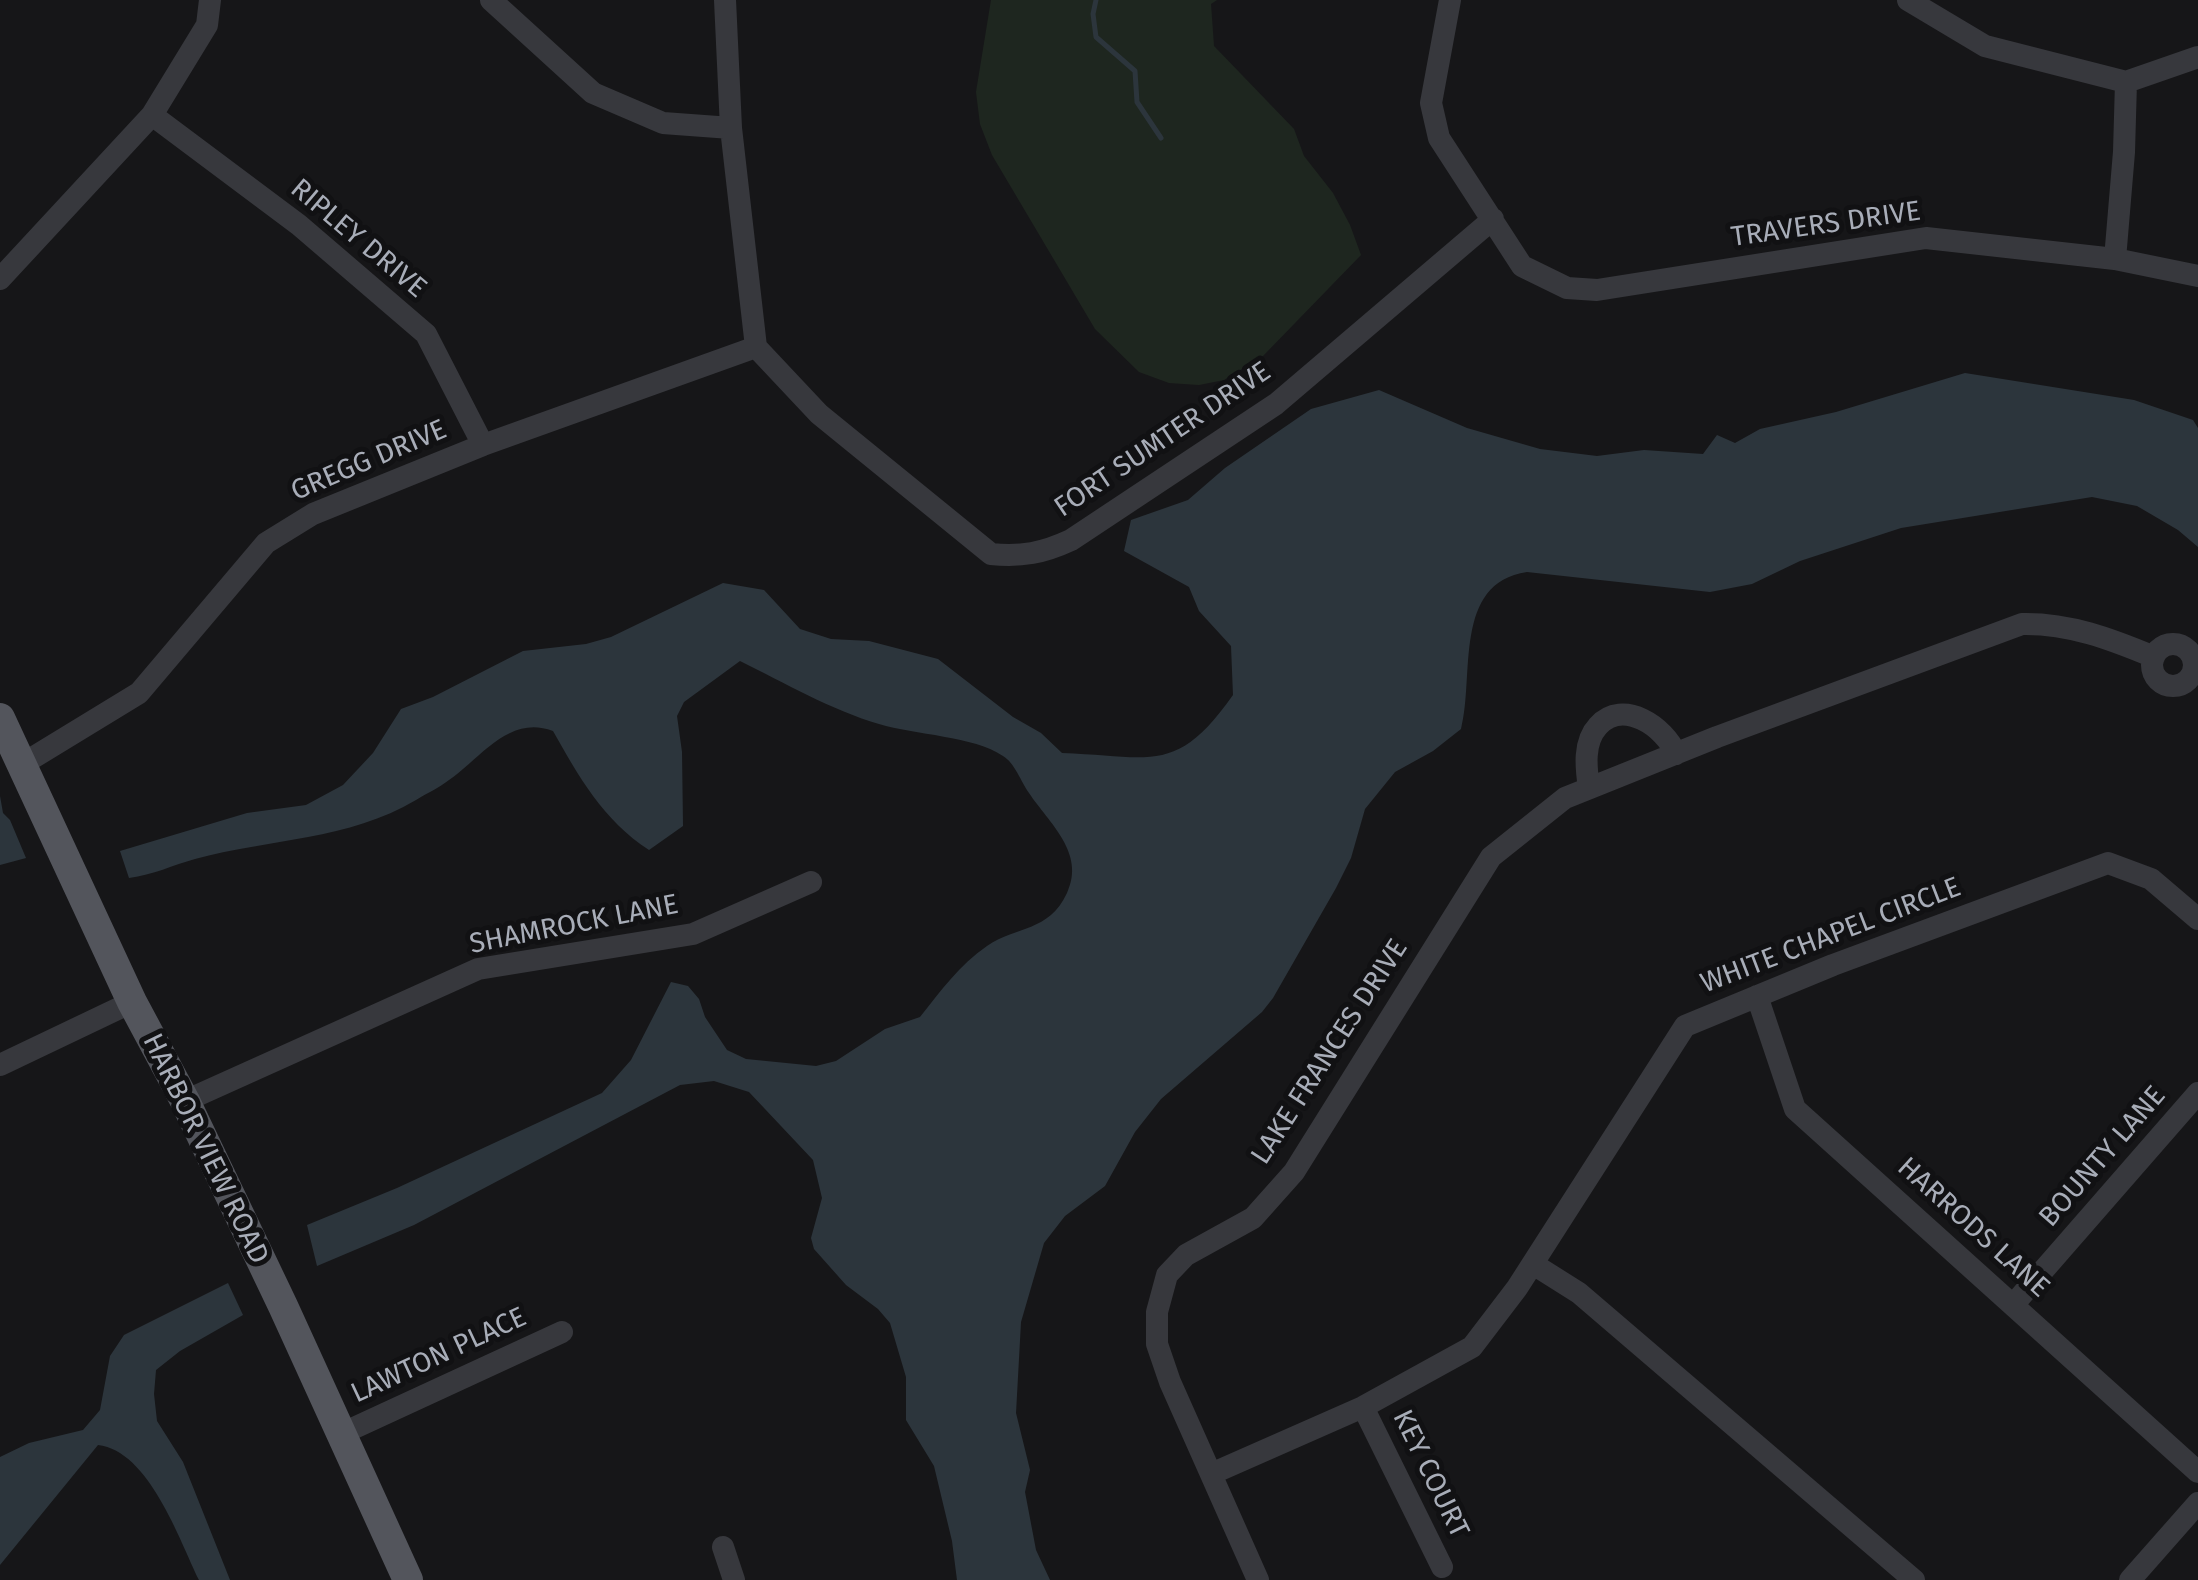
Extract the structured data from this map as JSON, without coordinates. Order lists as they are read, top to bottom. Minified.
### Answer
{"streets":{"main road":["HARBOR VIEW ROAD"],"street":["TRAVERS DRIVE","RIPLEY DRIVE","FORT SUMTER DRIVE","GREGG DRIVE","SHAMROCK LANE","WHITE CHAPEL CIRCLE","LAKE FRANCES DRIVE","BOUNTY LANE","HARRODS LANE","LAWTON PLACE","KEY COURT"]},"crossings":[["TRAVERS DRIVE","FORT SUMTER DRIVE"],["RIPLEY DRIVE","GREGG DRIVE"],["FORT SUMTER DRIVE","GREGG DRIVE"],["GREGG DRIVE","HARBOR VIEW ROAD"],["SHAMROCK LANE","HARBOR VIEW ROAD"],["WHITE CHAPEL CIRCLE","LAKE FRANCES DRIVE"],["WHITE CHAPEL CIRCLE","HARRODS LANE"],["WHITE CHAPEL CIRCLE","KEY COURT"],["HARBOR VIEW ROAD","LAWTON PLACE"],["BOUNTY LANE","HARRODS LANE"]]}
